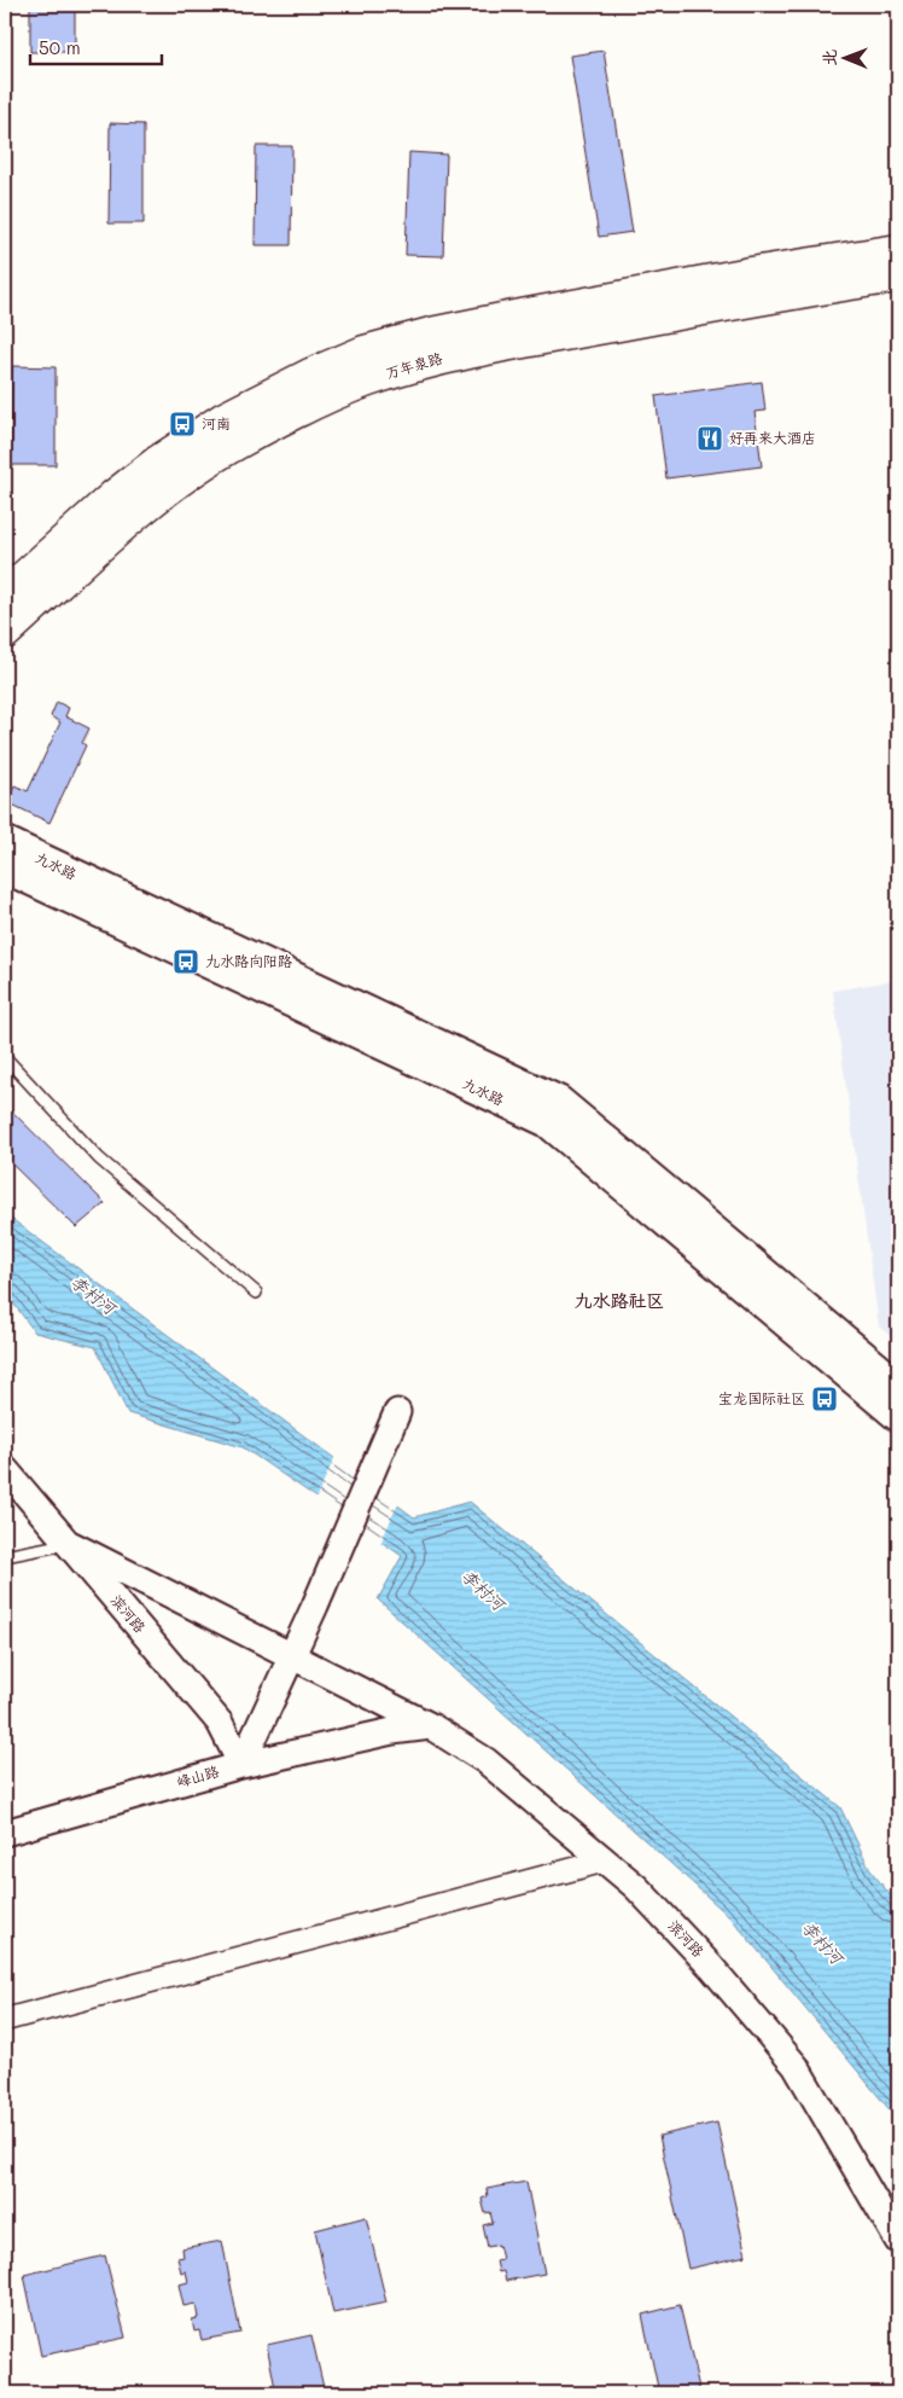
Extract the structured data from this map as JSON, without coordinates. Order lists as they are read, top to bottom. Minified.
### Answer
{"streets":{"main road":["万年泉路","九水路"],"street":["滨河路","峰山路"]},"crossings":[["滨河路","峰山路"]],"districts":["九水路社区"],"water":["李村河"],"places":{"bus stop":["河南","九水路向阳路","宝龙国际社区"],"restaurant":["好再来大酒店"]},"scale_bar":"50 m","north":"left"}
